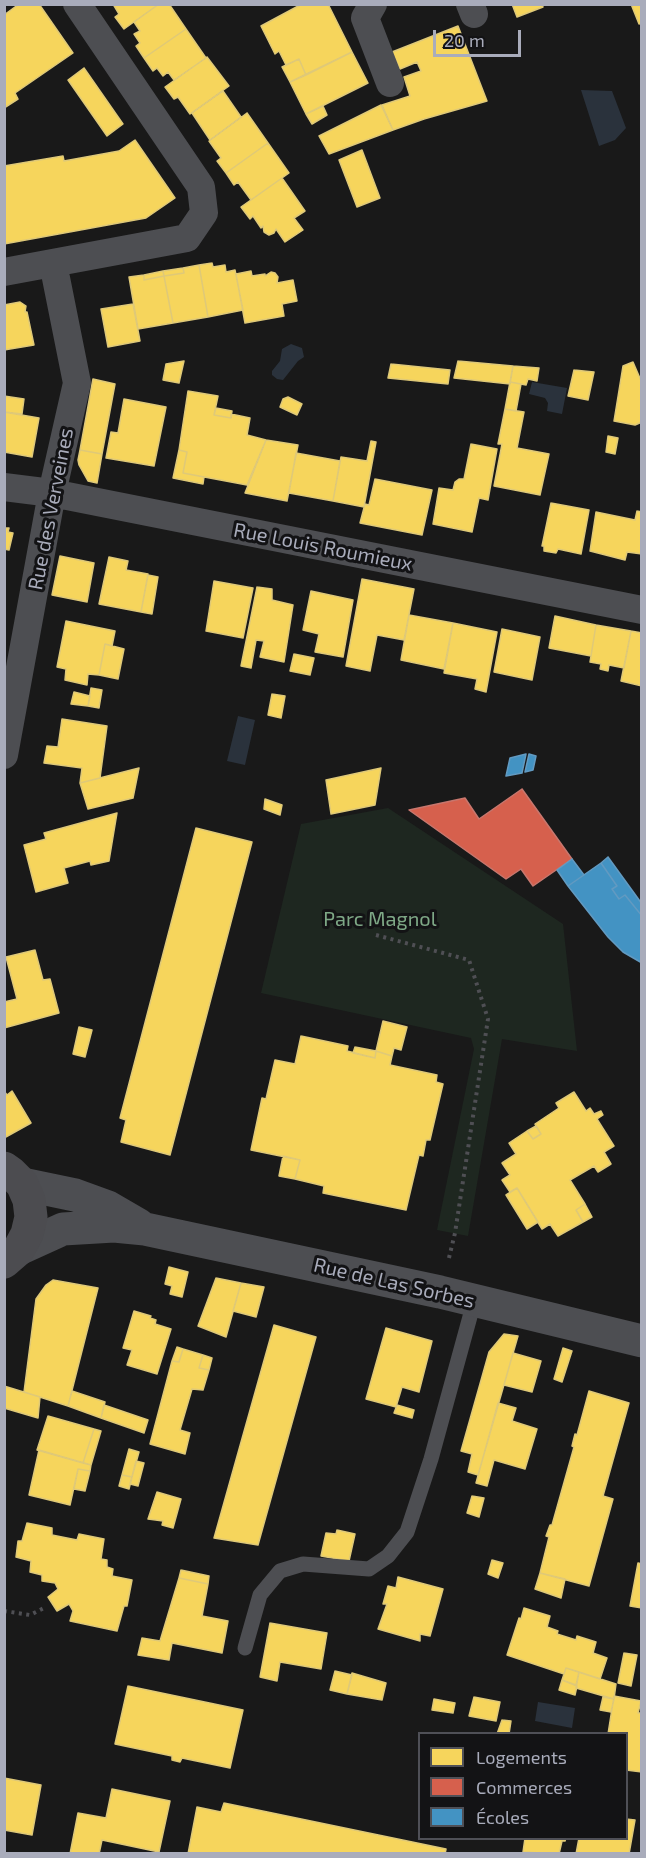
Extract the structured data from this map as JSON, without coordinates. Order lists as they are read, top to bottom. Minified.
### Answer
{"streets":{"street":["Rue des Verveines","Rue Louis Roumieux","Rue de Las Sorbes"]},"crossings":[["Rue des Verveines","Rue Louis Roumieux"]],"parks":["Parc Magnol"],"legend":["Logements","Commerces","Écoles"],"scale_bar":"20 m"}
